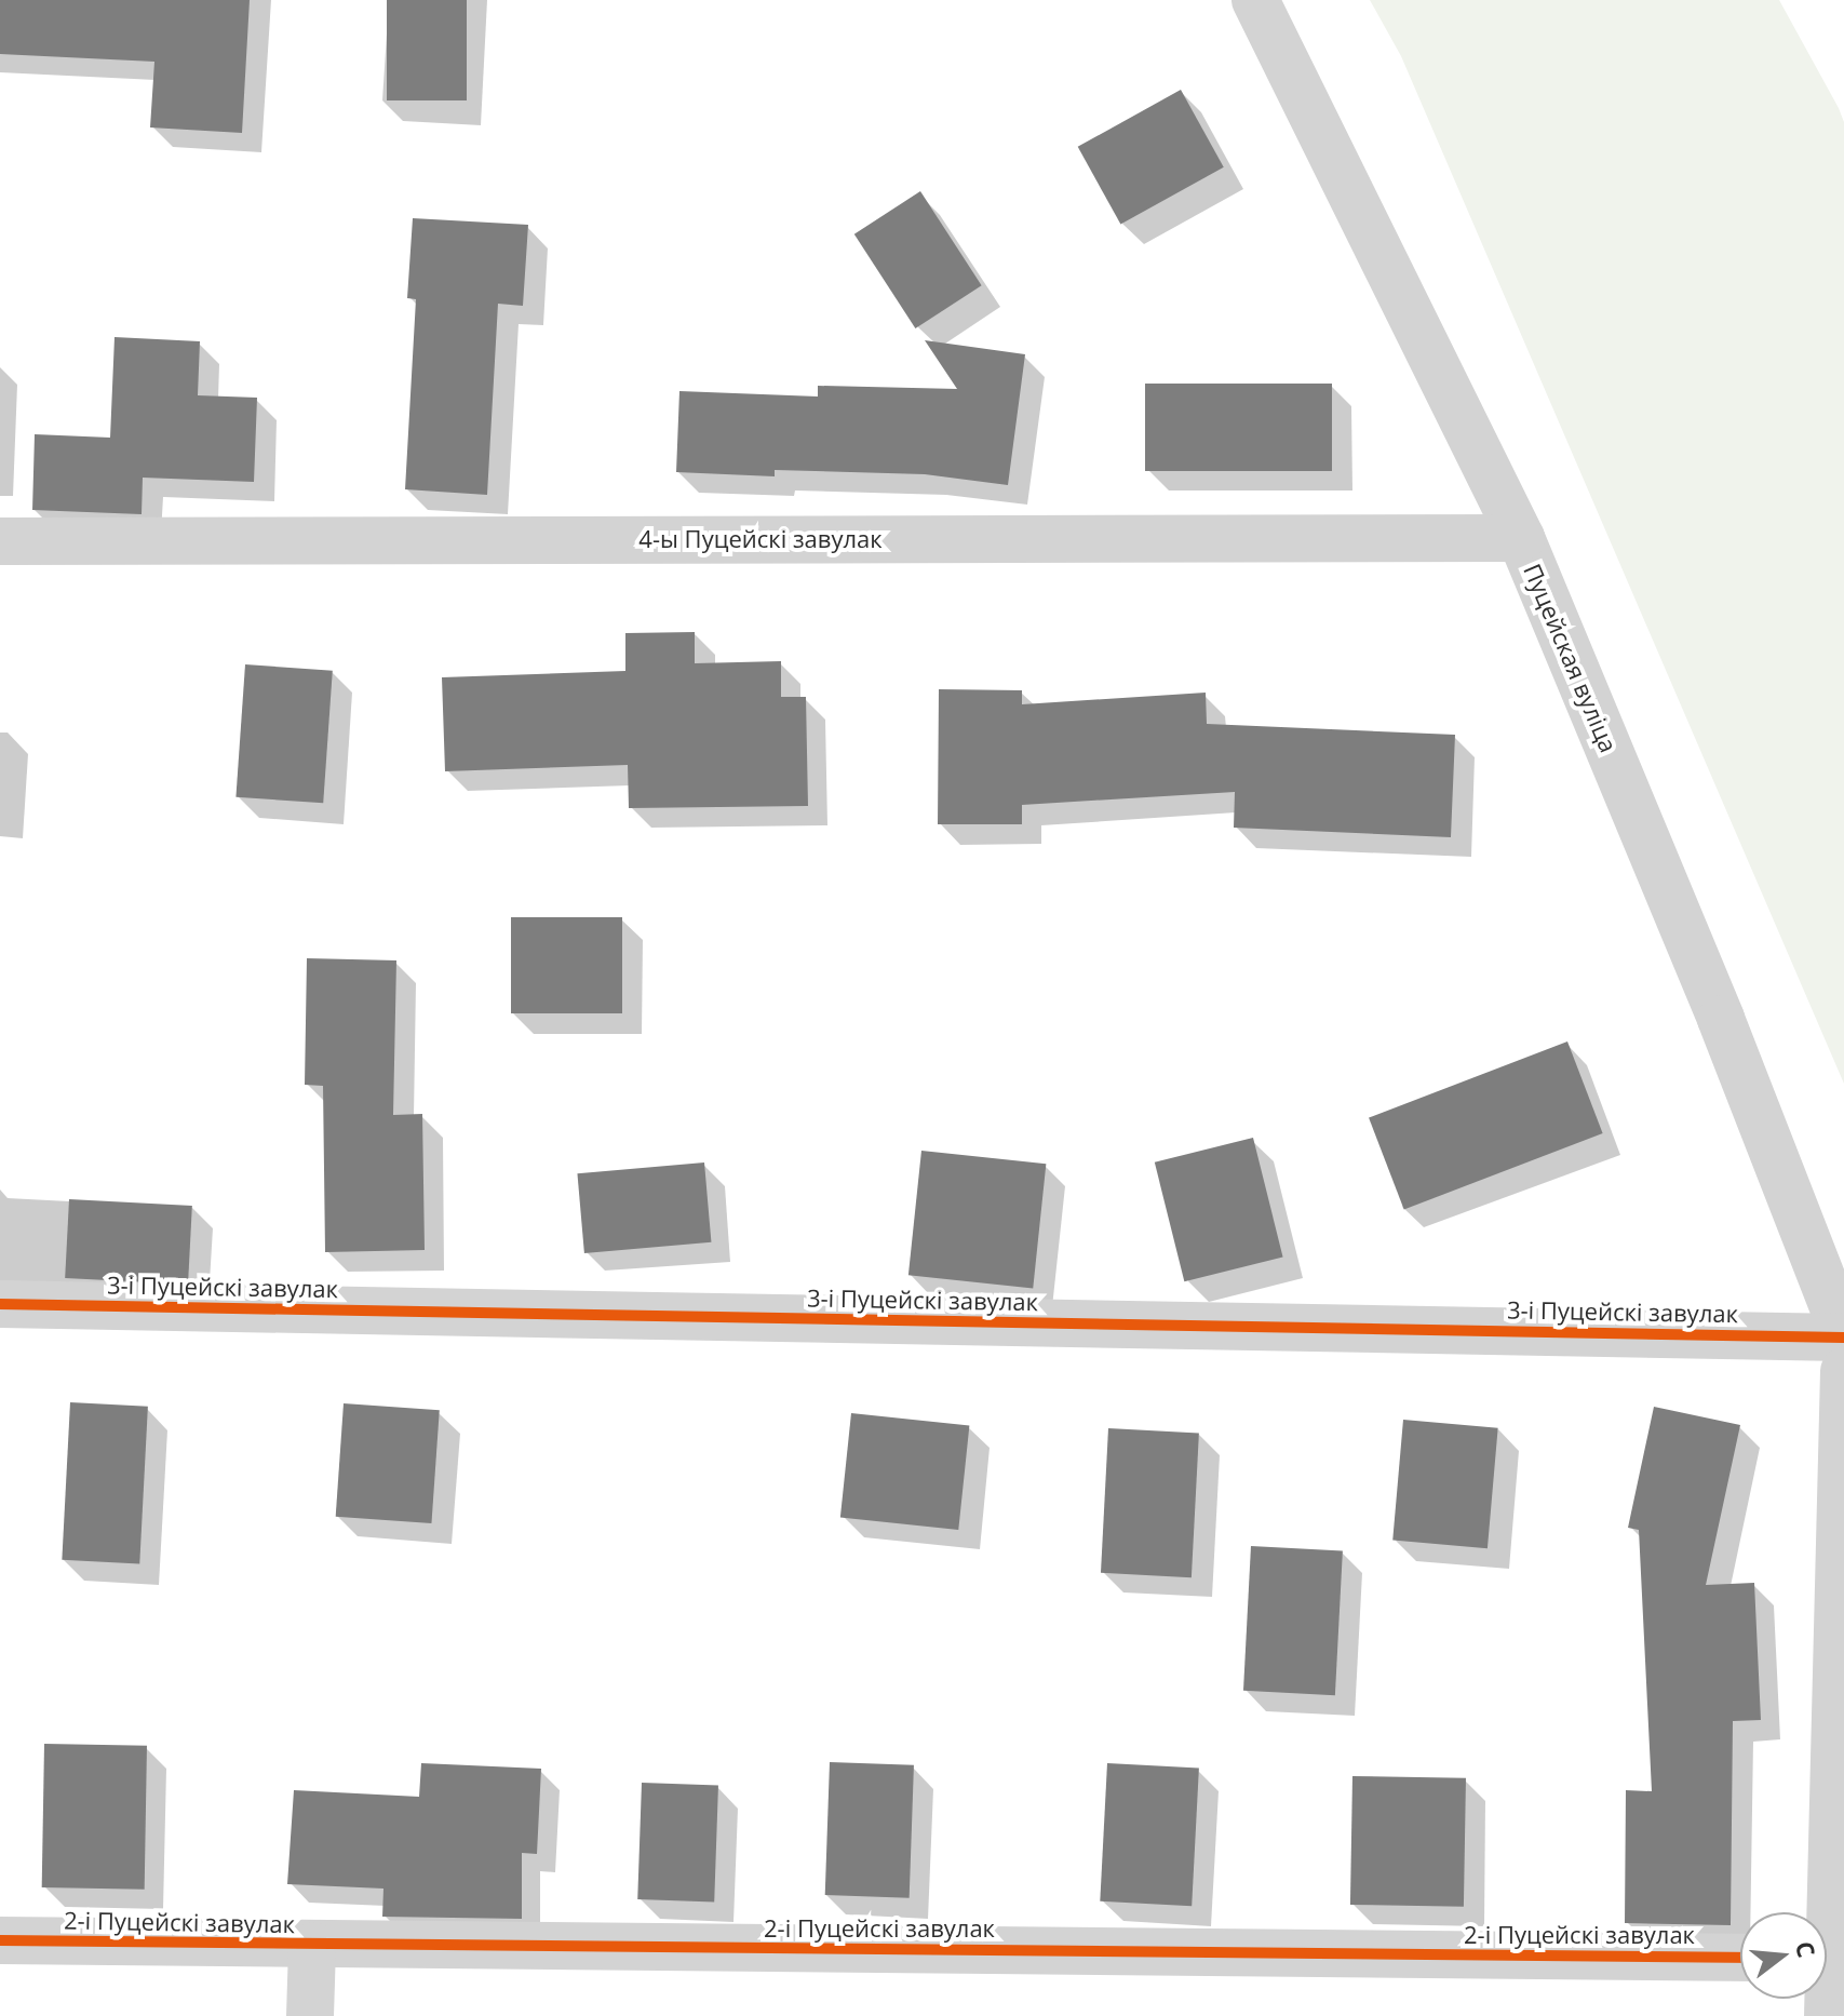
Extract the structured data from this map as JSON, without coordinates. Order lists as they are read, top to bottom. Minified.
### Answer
{"streets":{"street":["4-ы Пуцейскі завулак","Пуцейская вуліца","3-і Пуцейскі завулак","2-і Пуцейскі завулак"]},"crossings":[["4-ы Пуцейскі завулак","Пуцейская вуліца"],["Пуцейская вуліца","3-і Пуцейскі завулак"]],"north":"right"}
